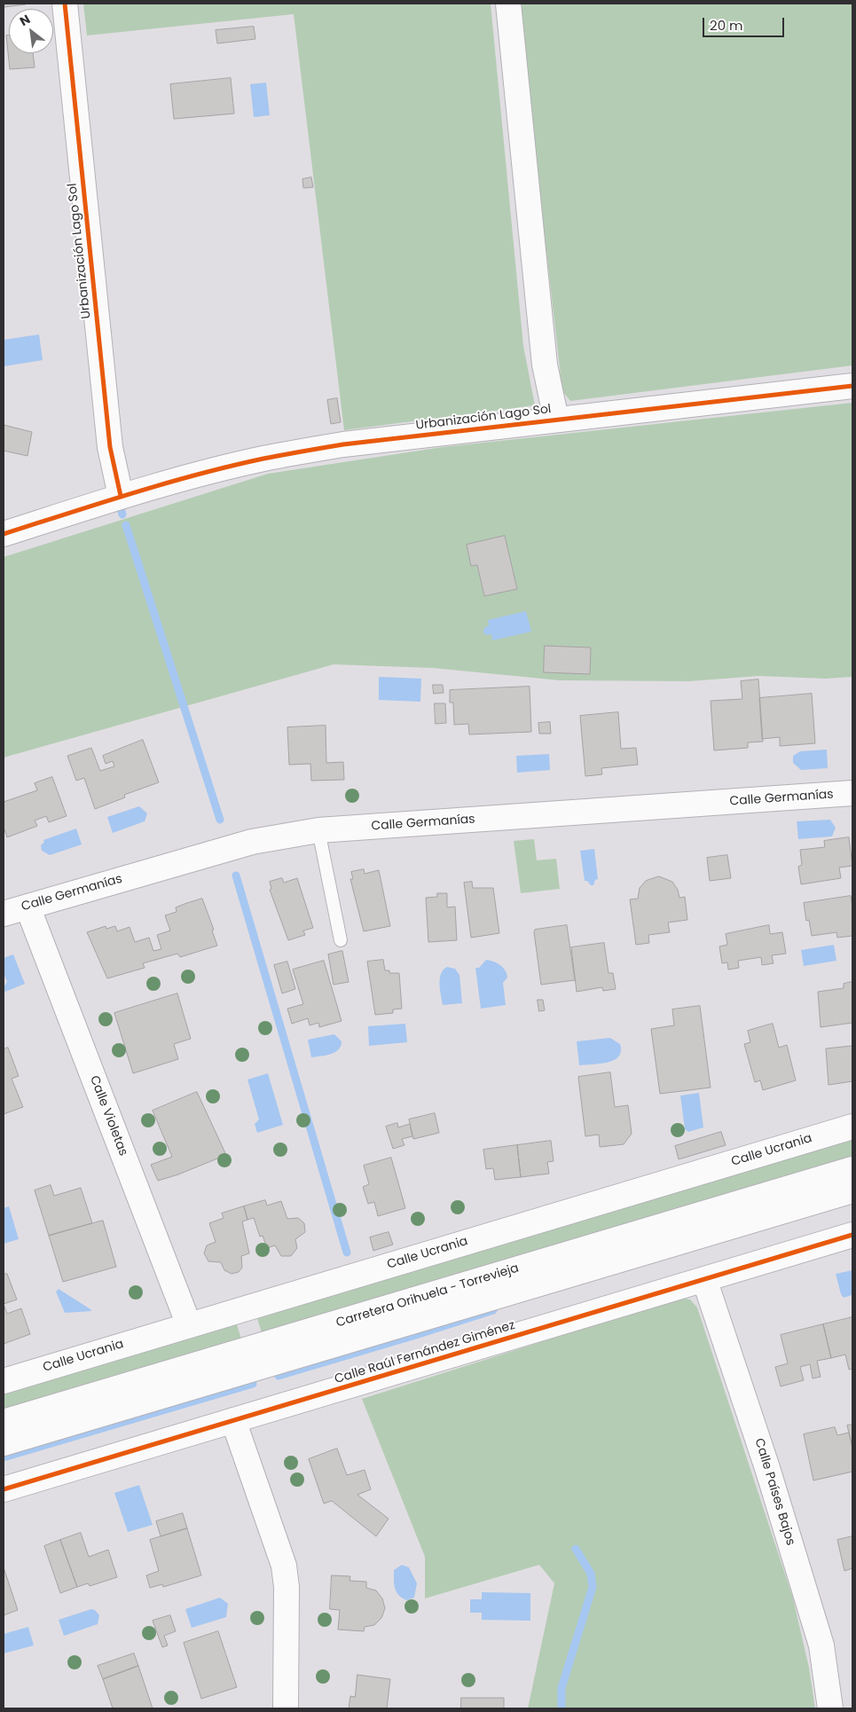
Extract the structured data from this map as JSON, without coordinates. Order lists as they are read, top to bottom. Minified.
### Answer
{"streets":{"street":["Urbanización Lago Sol","Calle Germanías","Calle Violetas","Calle Ucrania","Carretera Orihuela - Torrevieja","Calle Raúl Fernández Giménez","Calle Países Bajos"]},"crossings":[["Calle Germanías","Calle Violetas"],["Calle Violetas","Calle Ucrania"],["Calle Raúl Fernández Giménez","Calle Países Bajos"]],"scale_bar":"20 m","north":"top left"}
